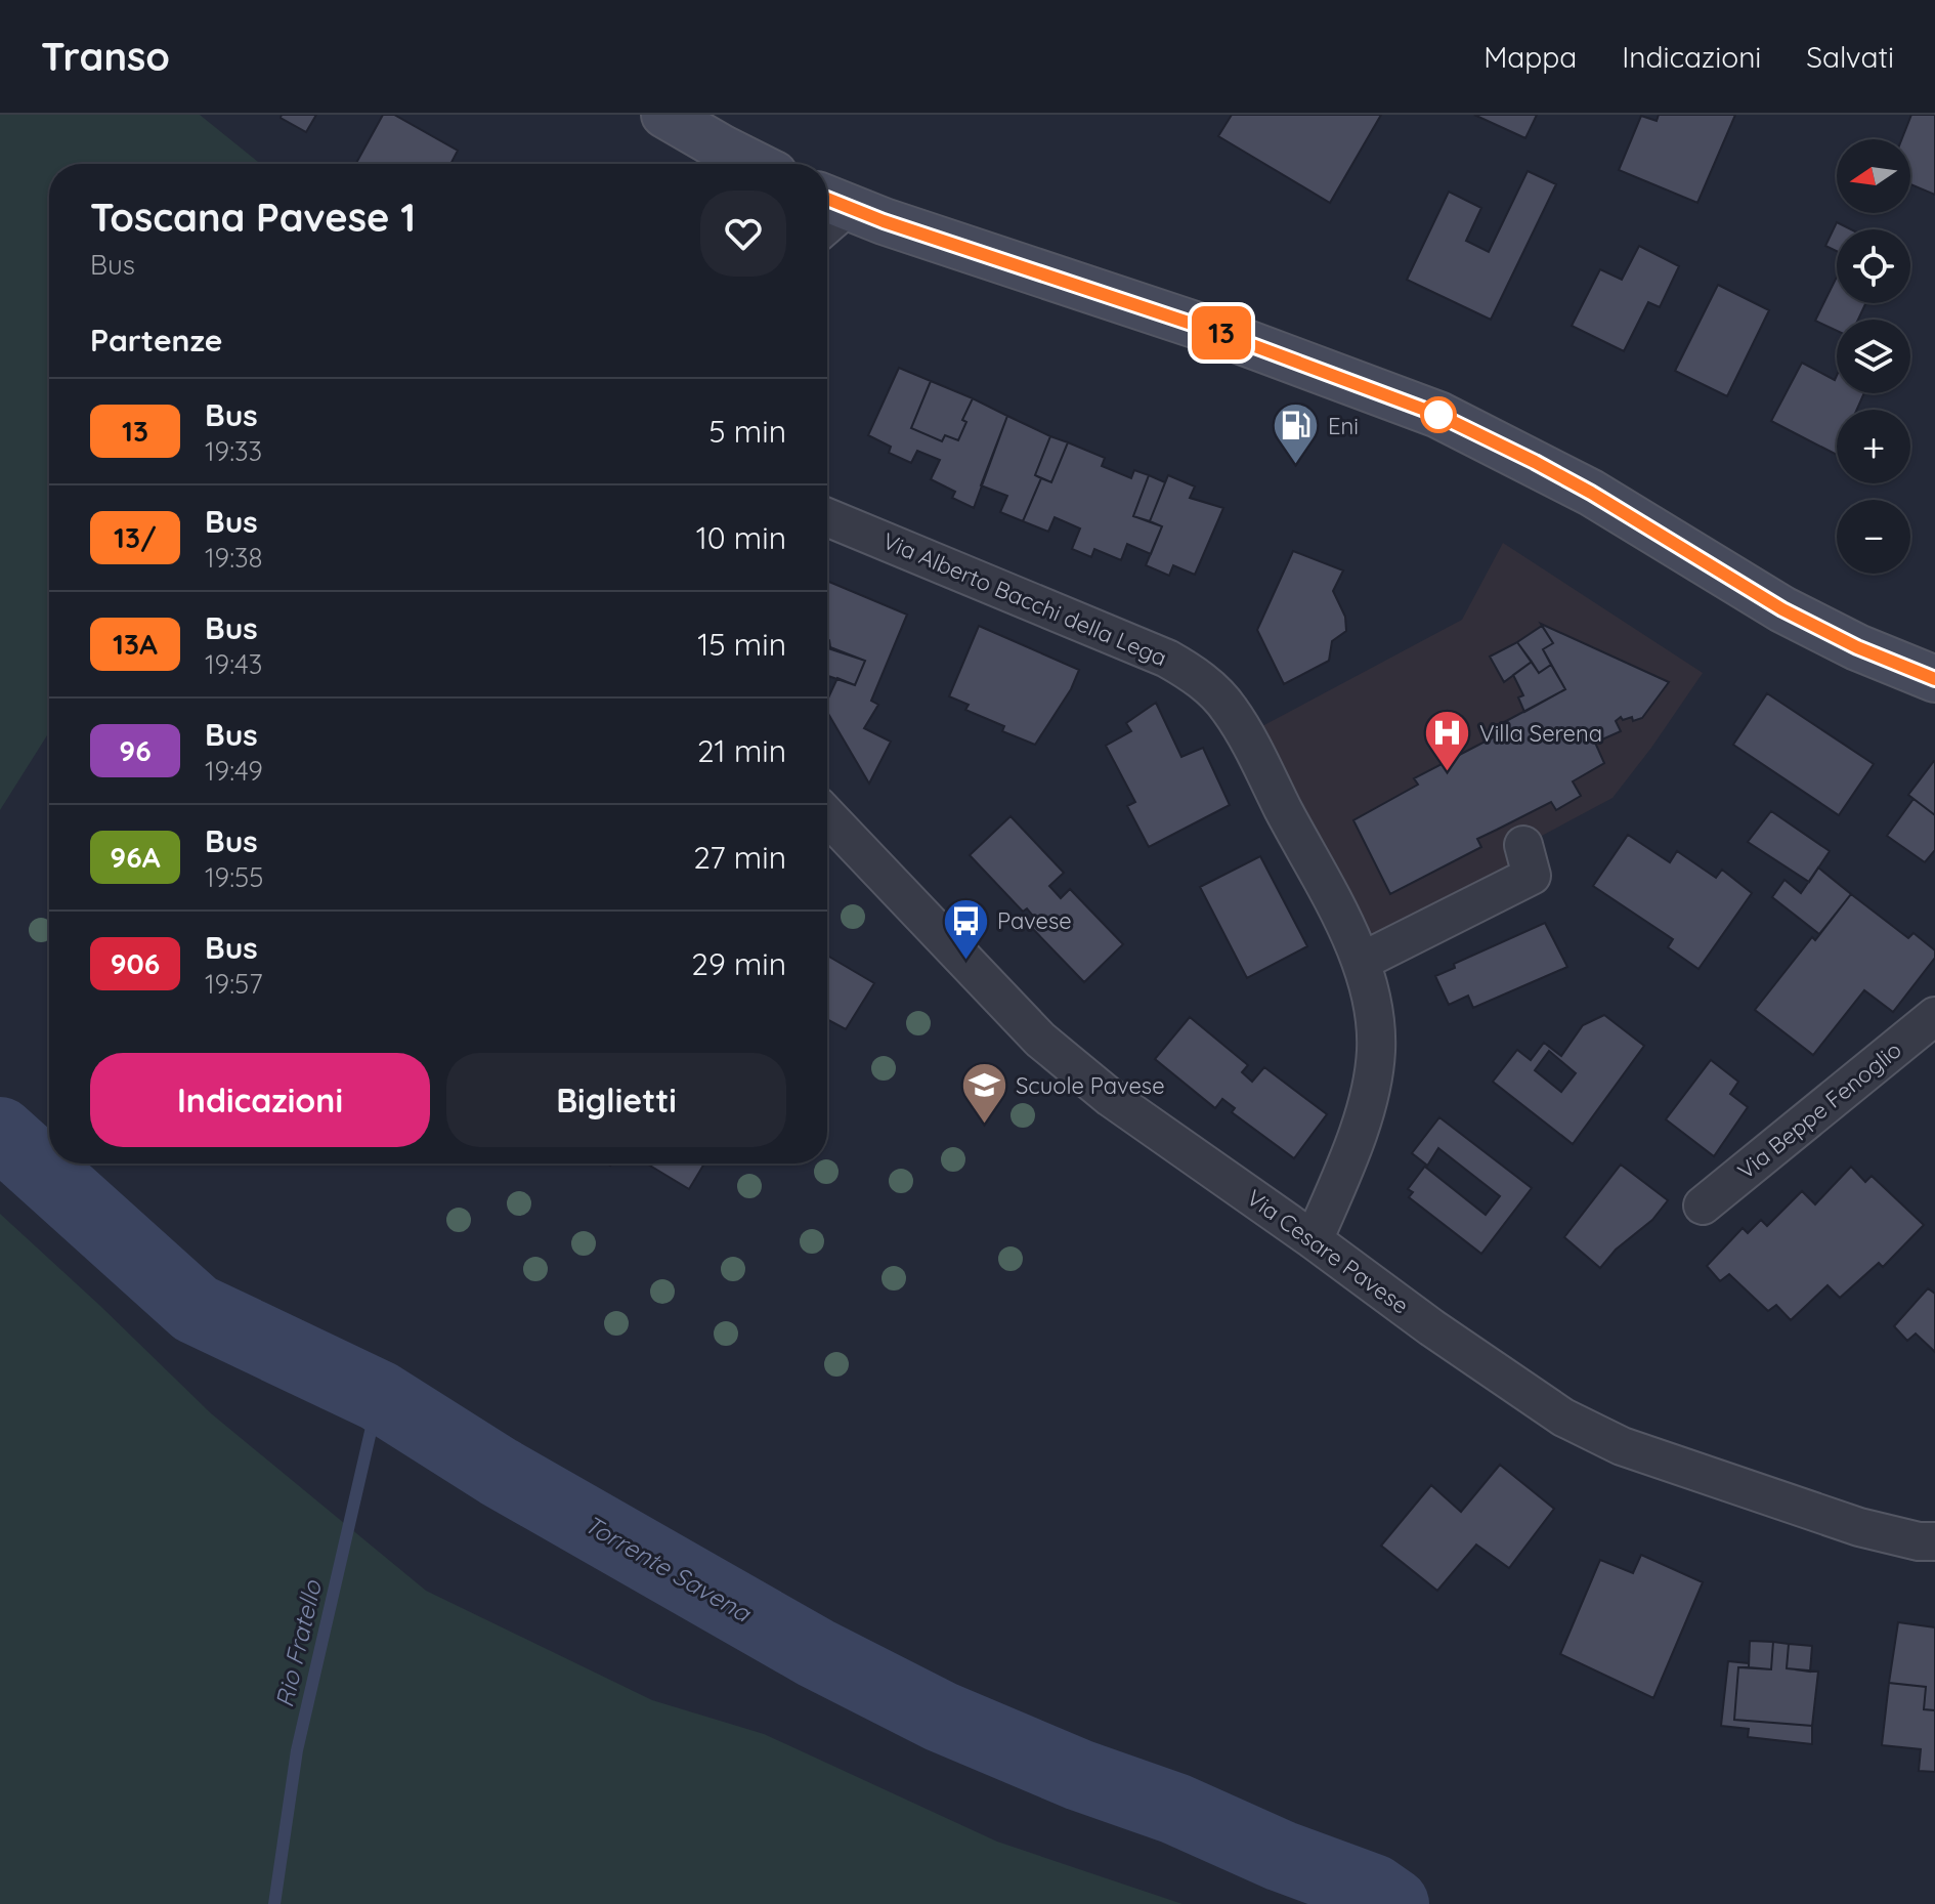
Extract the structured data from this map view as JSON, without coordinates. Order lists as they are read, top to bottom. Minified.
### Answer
{"streets":{"street":["Via Alberto Bacchi della Lega","Via Beppe Fenoglio","Via Cesare Pavese"]},"crossings":[["Via Alberto Bacchi della Lega","Via Cesare Pavese"]],"water":["Torrente Savena","Rio Fratello"],"places":{"fuel station":["Eni"],"hospital":["Villa Serena"],"bus stop":["Pavese"],"school or university":["Scuole Pavese"]},"lines":["bus line 13"],"north":"left","page":{"header":"Transo","nav":["Mappa","Indicazioni","Salvati"],"on_map":"13","map_buttons":["+","−"],"heading":[["Toscana Pavese 1","Bus"],"Partenze"],"list":[{"mark":"13","name":"Bus","note":"19:33","value":"5 min"},{"mark":"13/","name":"Bus","note":"19:38","value":"10 min"},{"mark":"13A","name":"Bus","note":"19:43","value":"15 min"},{"mark":"96","name":"Bus","note":"19:49","value":"21 min"},{"mark":"96A","name":"Bus","note":"19:55","value":"27 min"},{"mark":"906","name":"Bus","note":"19:57","value":"29 min"}],"buttons":["Indicazioni","Biglietti"]}}
